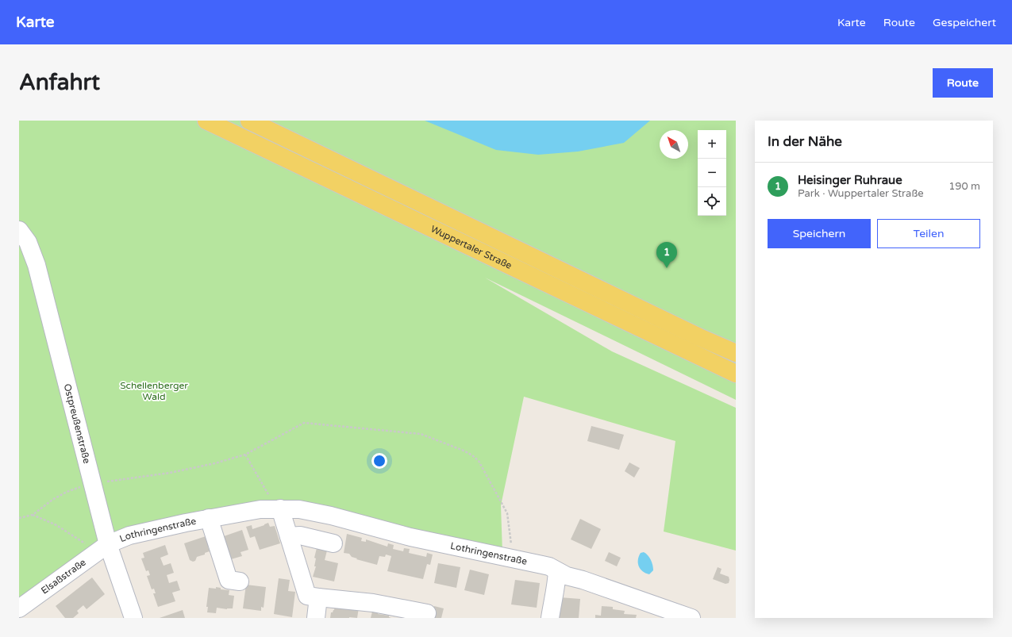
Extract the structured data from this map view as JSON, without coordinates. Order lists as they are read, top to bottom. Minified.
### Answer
{"streets":{"main road":["Wuppertaler Straße"],"street":["Ostpreußenstraße","Lothringenstraße","Elsaßstraße"]},"crossings":[["Ostpreußenstraße","Lothringenstraße"],["Ostpreußenstraße","Elsaßstraße"],["Lothringenstraße","Elsaßstraße"]],"parks":["Schellenberger Wald"],"north":"top left","page":{"header":"Karte","nav":["Karte","Route","Gespeichert"],"buttons":["Route",["Speichern","Teilen"]],"title":"Anfahrt","heading":"In der Nähe","map_buttons":["+","−"],"list":[{"mark":"1","name":"Heisinger Ruhraue","note":"Park · Wuppertaler Straße","value":"190 m"}],"pins":"1"}}
